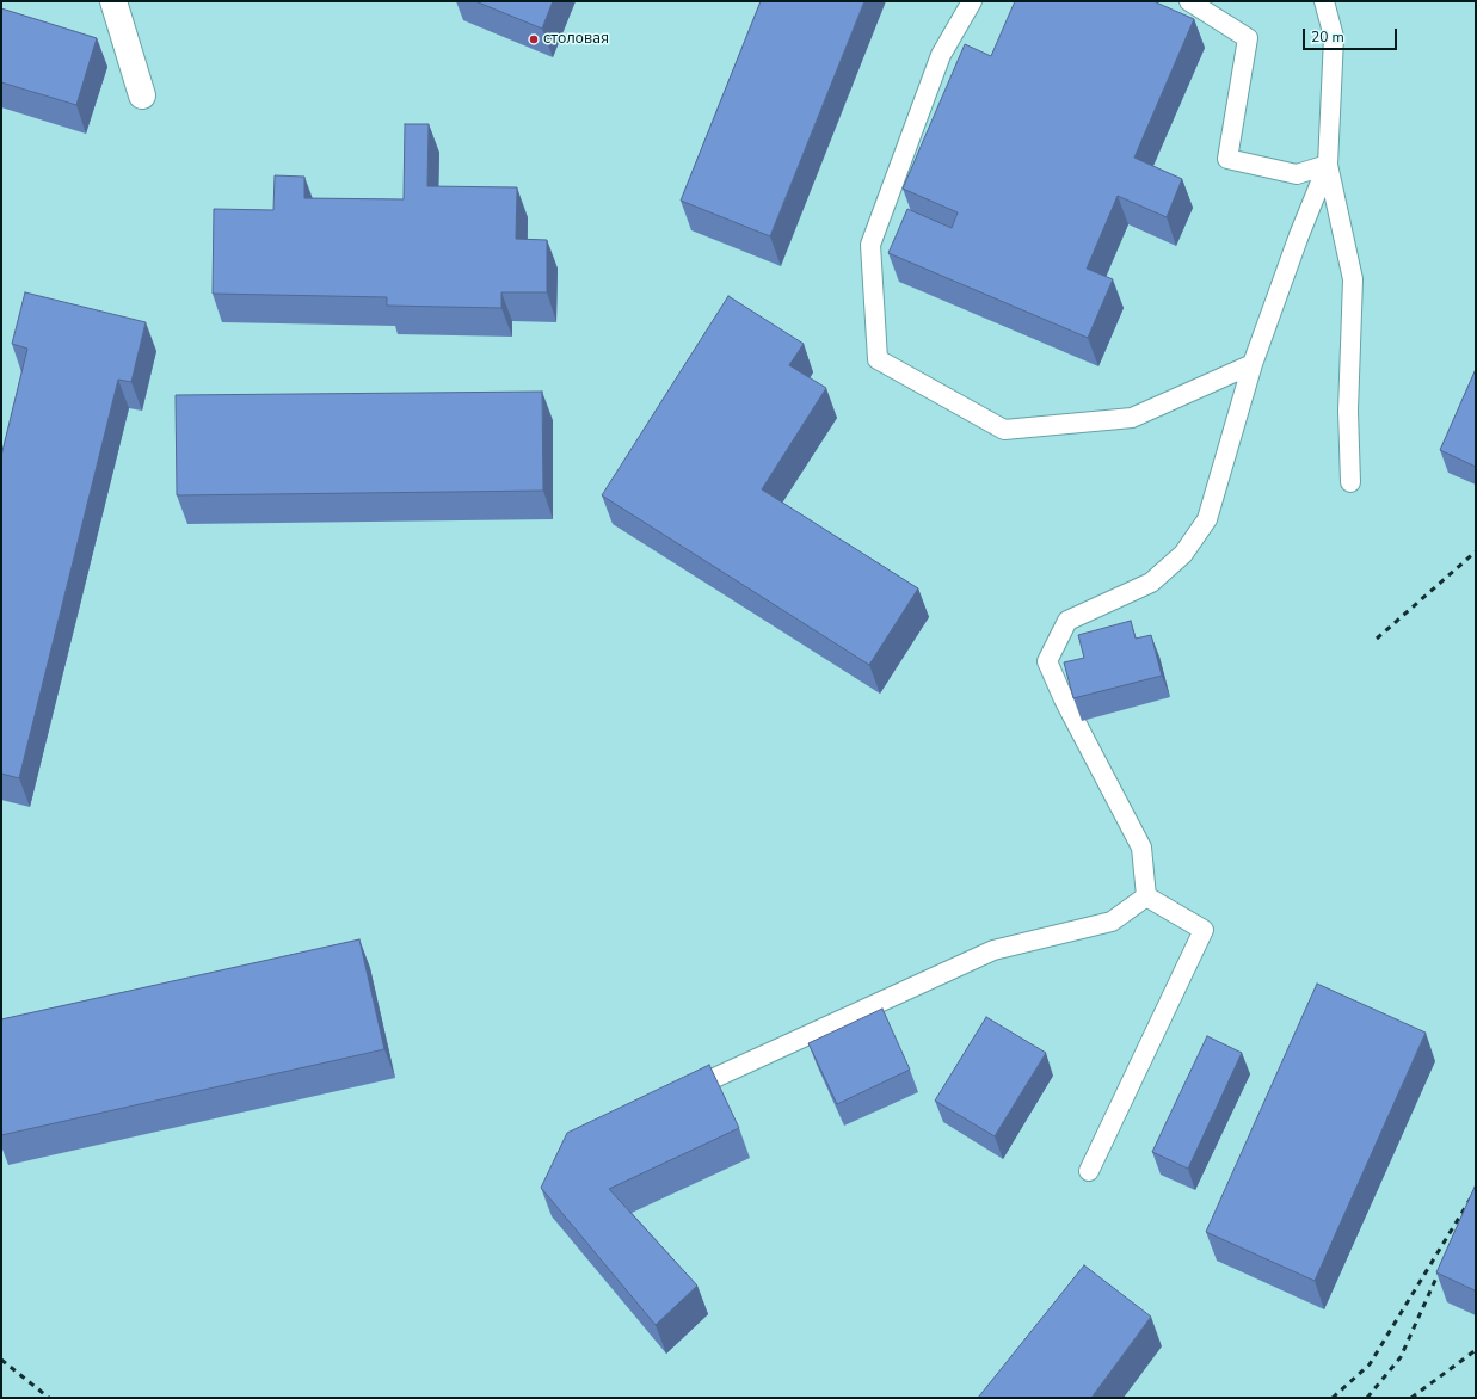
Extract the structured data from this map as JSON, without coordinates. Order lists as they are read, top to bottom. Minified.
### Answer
{"places":["столовая"],"scale_bar":"20 m"}
